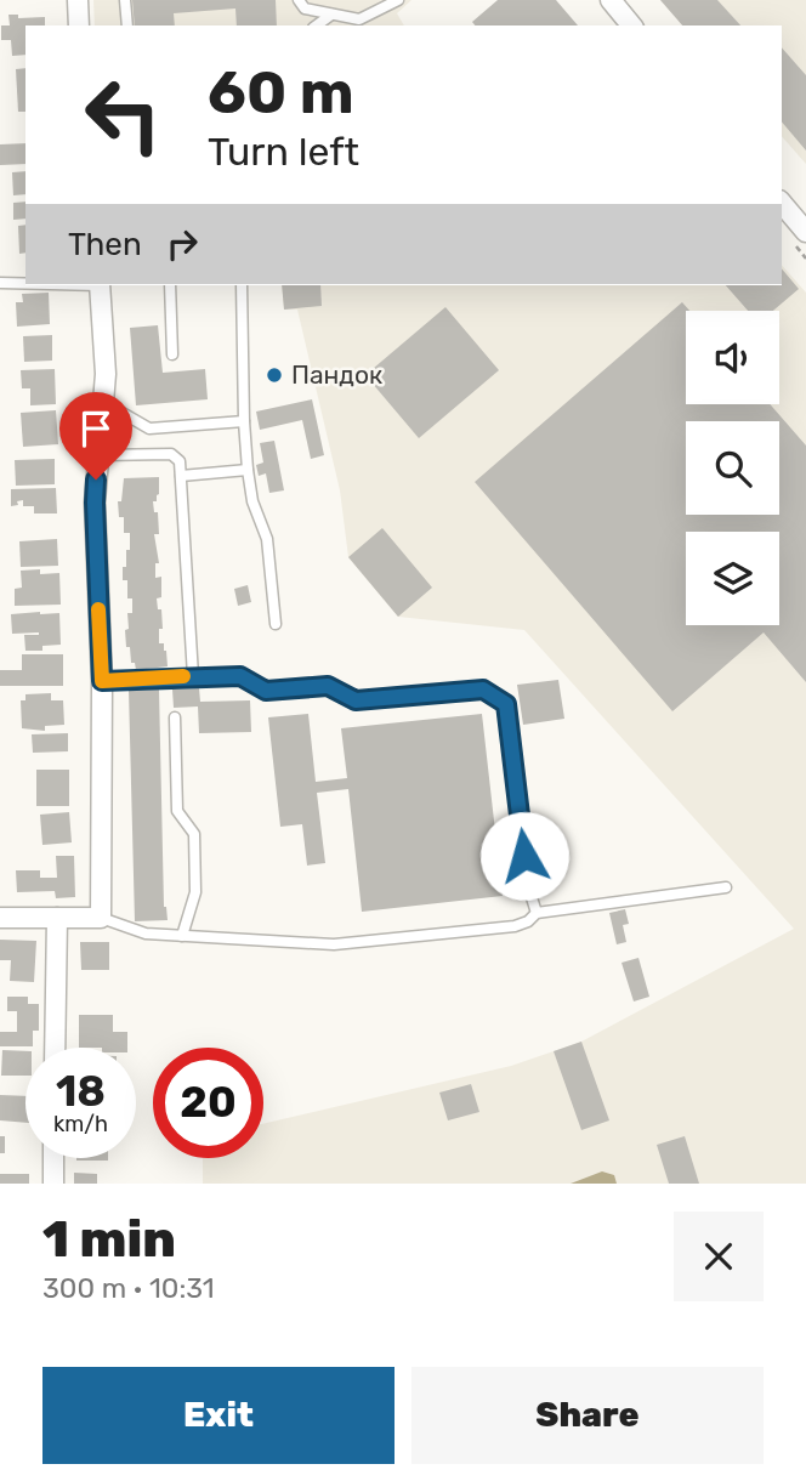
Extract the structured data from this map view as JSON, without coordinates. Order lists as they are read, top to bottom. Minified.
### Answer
{"places":["Пандок"],"page":{"turn":["60 m","Turn left"],"then":"Then","speed":"18 km/h","limit":"20","heading":["1 min","300 m · 10:31"],"buttons":["Exit","Share"]}}
